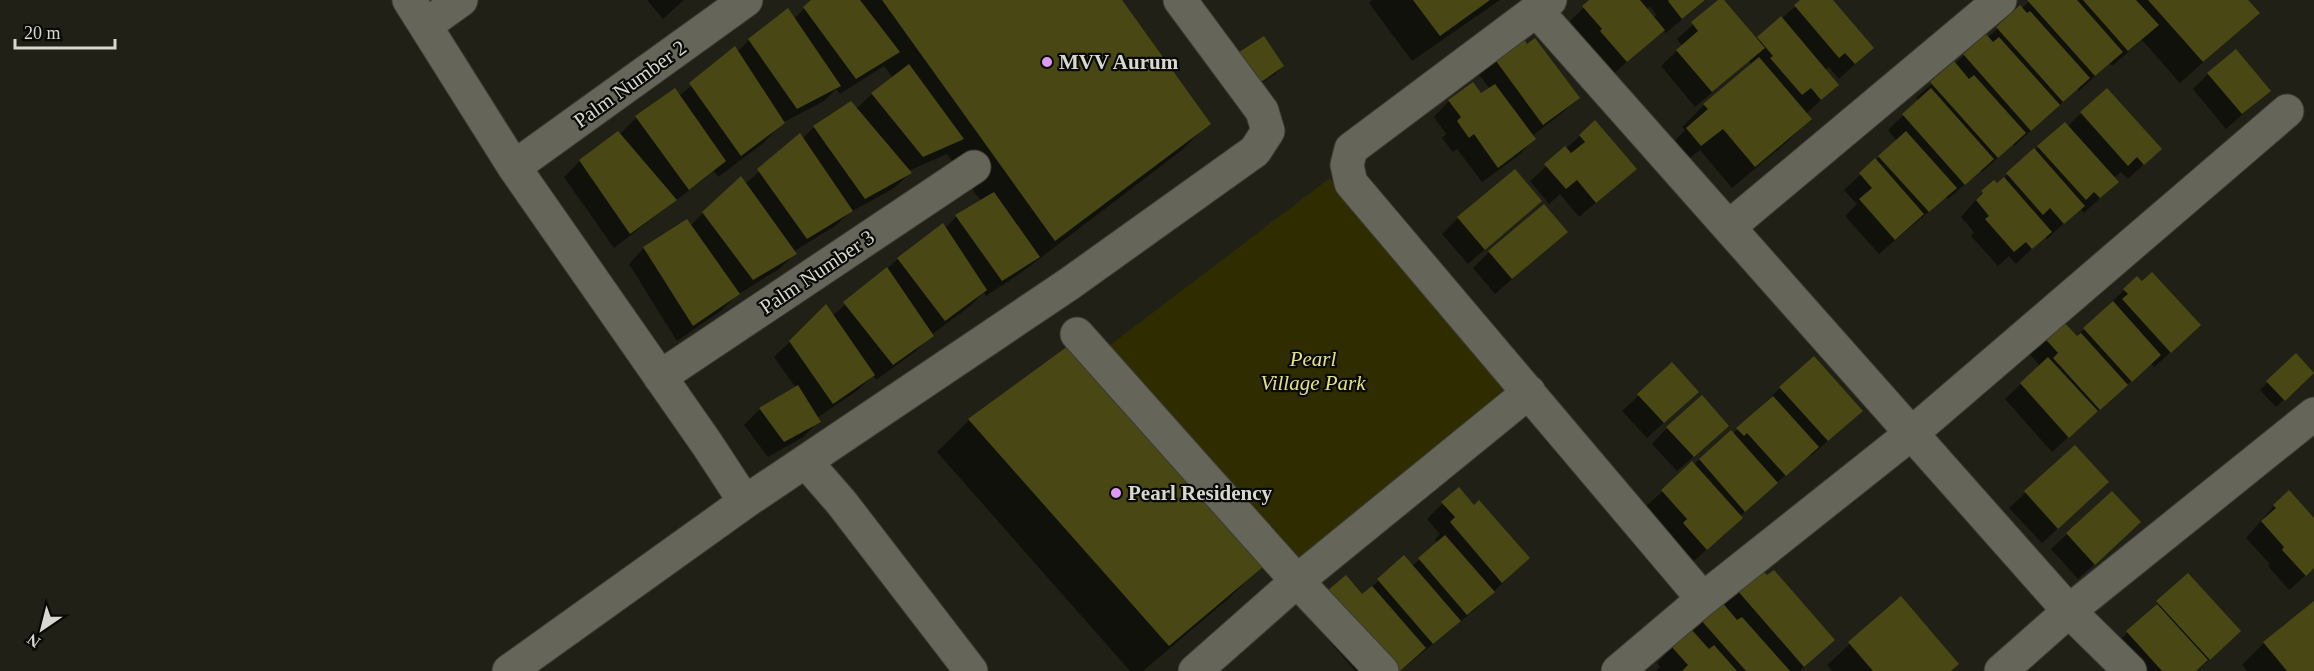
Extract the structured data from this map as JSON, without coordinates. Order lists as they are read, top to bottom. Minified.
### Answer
{"streets":{"street":["Palm Number 2","Palm Number 3"]},"parks":["Pearl Village Park"],"places":["MVV Aurum","Pearl Residency"],"scale_bar":"20 m","north":"bottom left"}
